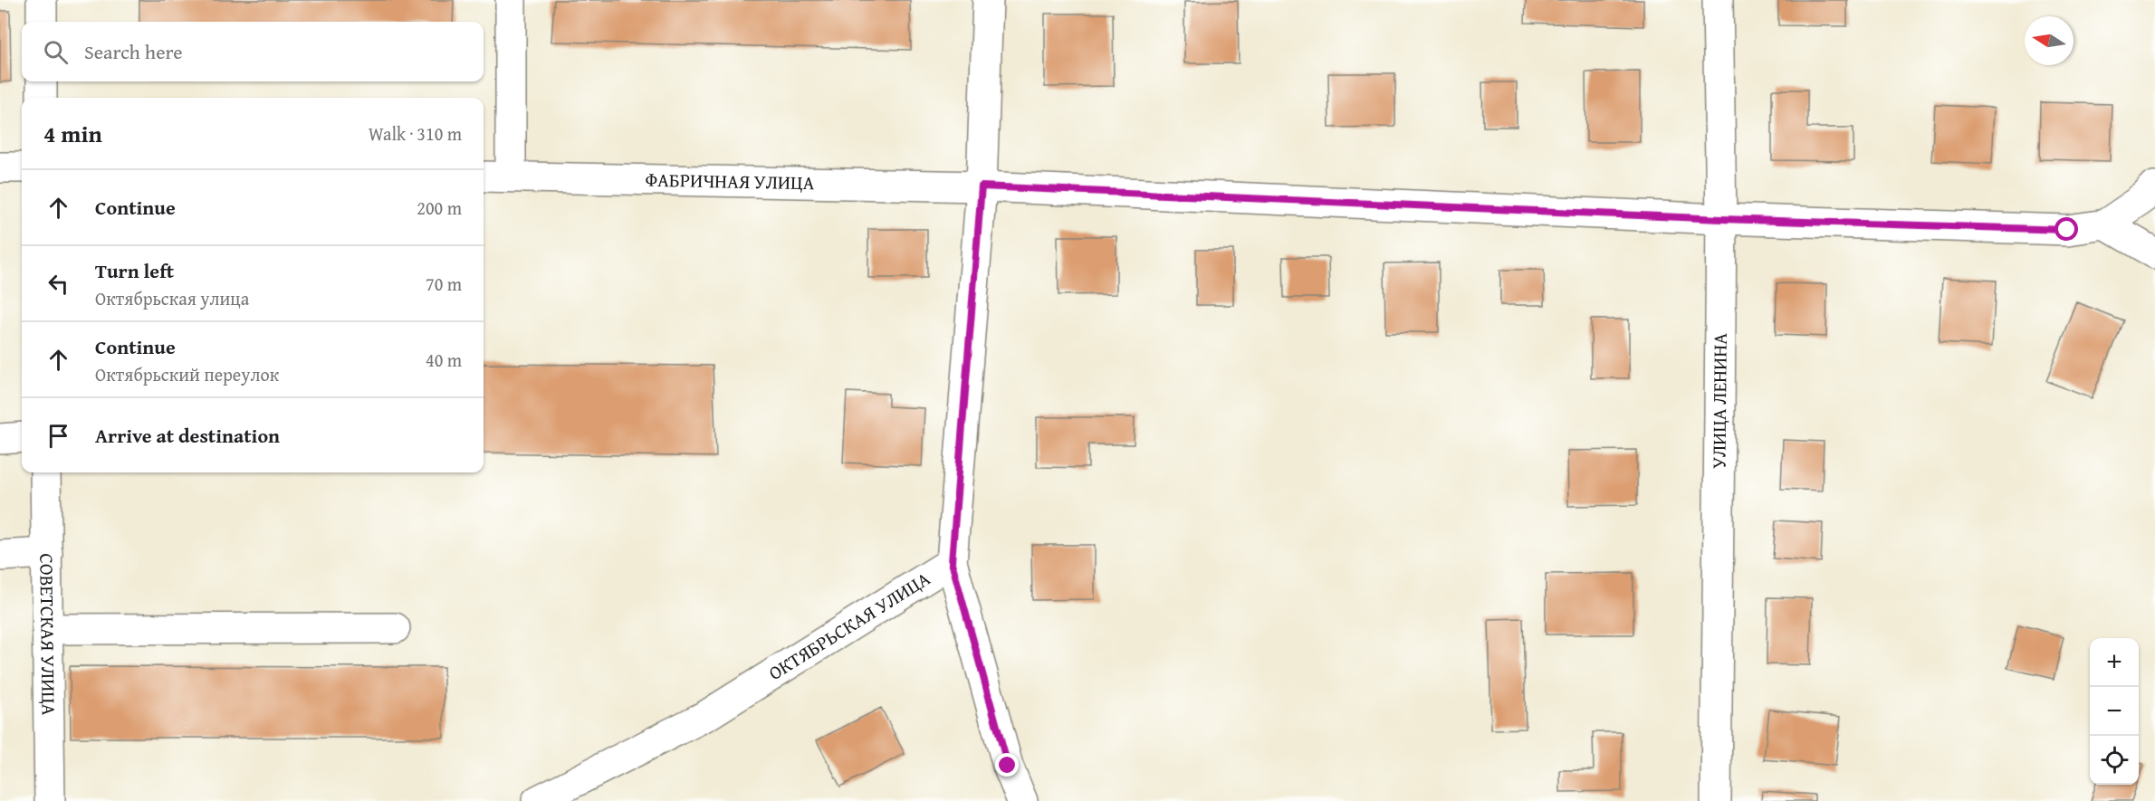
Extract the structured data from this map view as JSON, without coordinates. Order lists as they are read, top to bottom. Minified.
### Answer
{"streets":{"street":["ФАБРИЧНАЯ УЛИЦА","УЛИЦА ЛЕНИНА","ОКТЯБРЬСКАЯ УЛИЦА","СОВЕТСКАЯ УЛИЦА"]},"crossings":[["ФАБРИЧНАЯ УЛИЦА","УЛИЦА ЛЕНИНА"],["ФАБРИЧНАЯ УЛИЦА","ОКТЯБРЬСКАЯ УЛИЦА"]],"north":"left","page":{"search":"Search here","heading":["4 min","Walk · 310 m"],"list":[["Continue","200 m"],["Turn left","Октябрьская улица","70 m"],["Continue","Октябрьский переулок","40 m"],"Arrive at destination"],"map_buttons":["+","−"]}}
